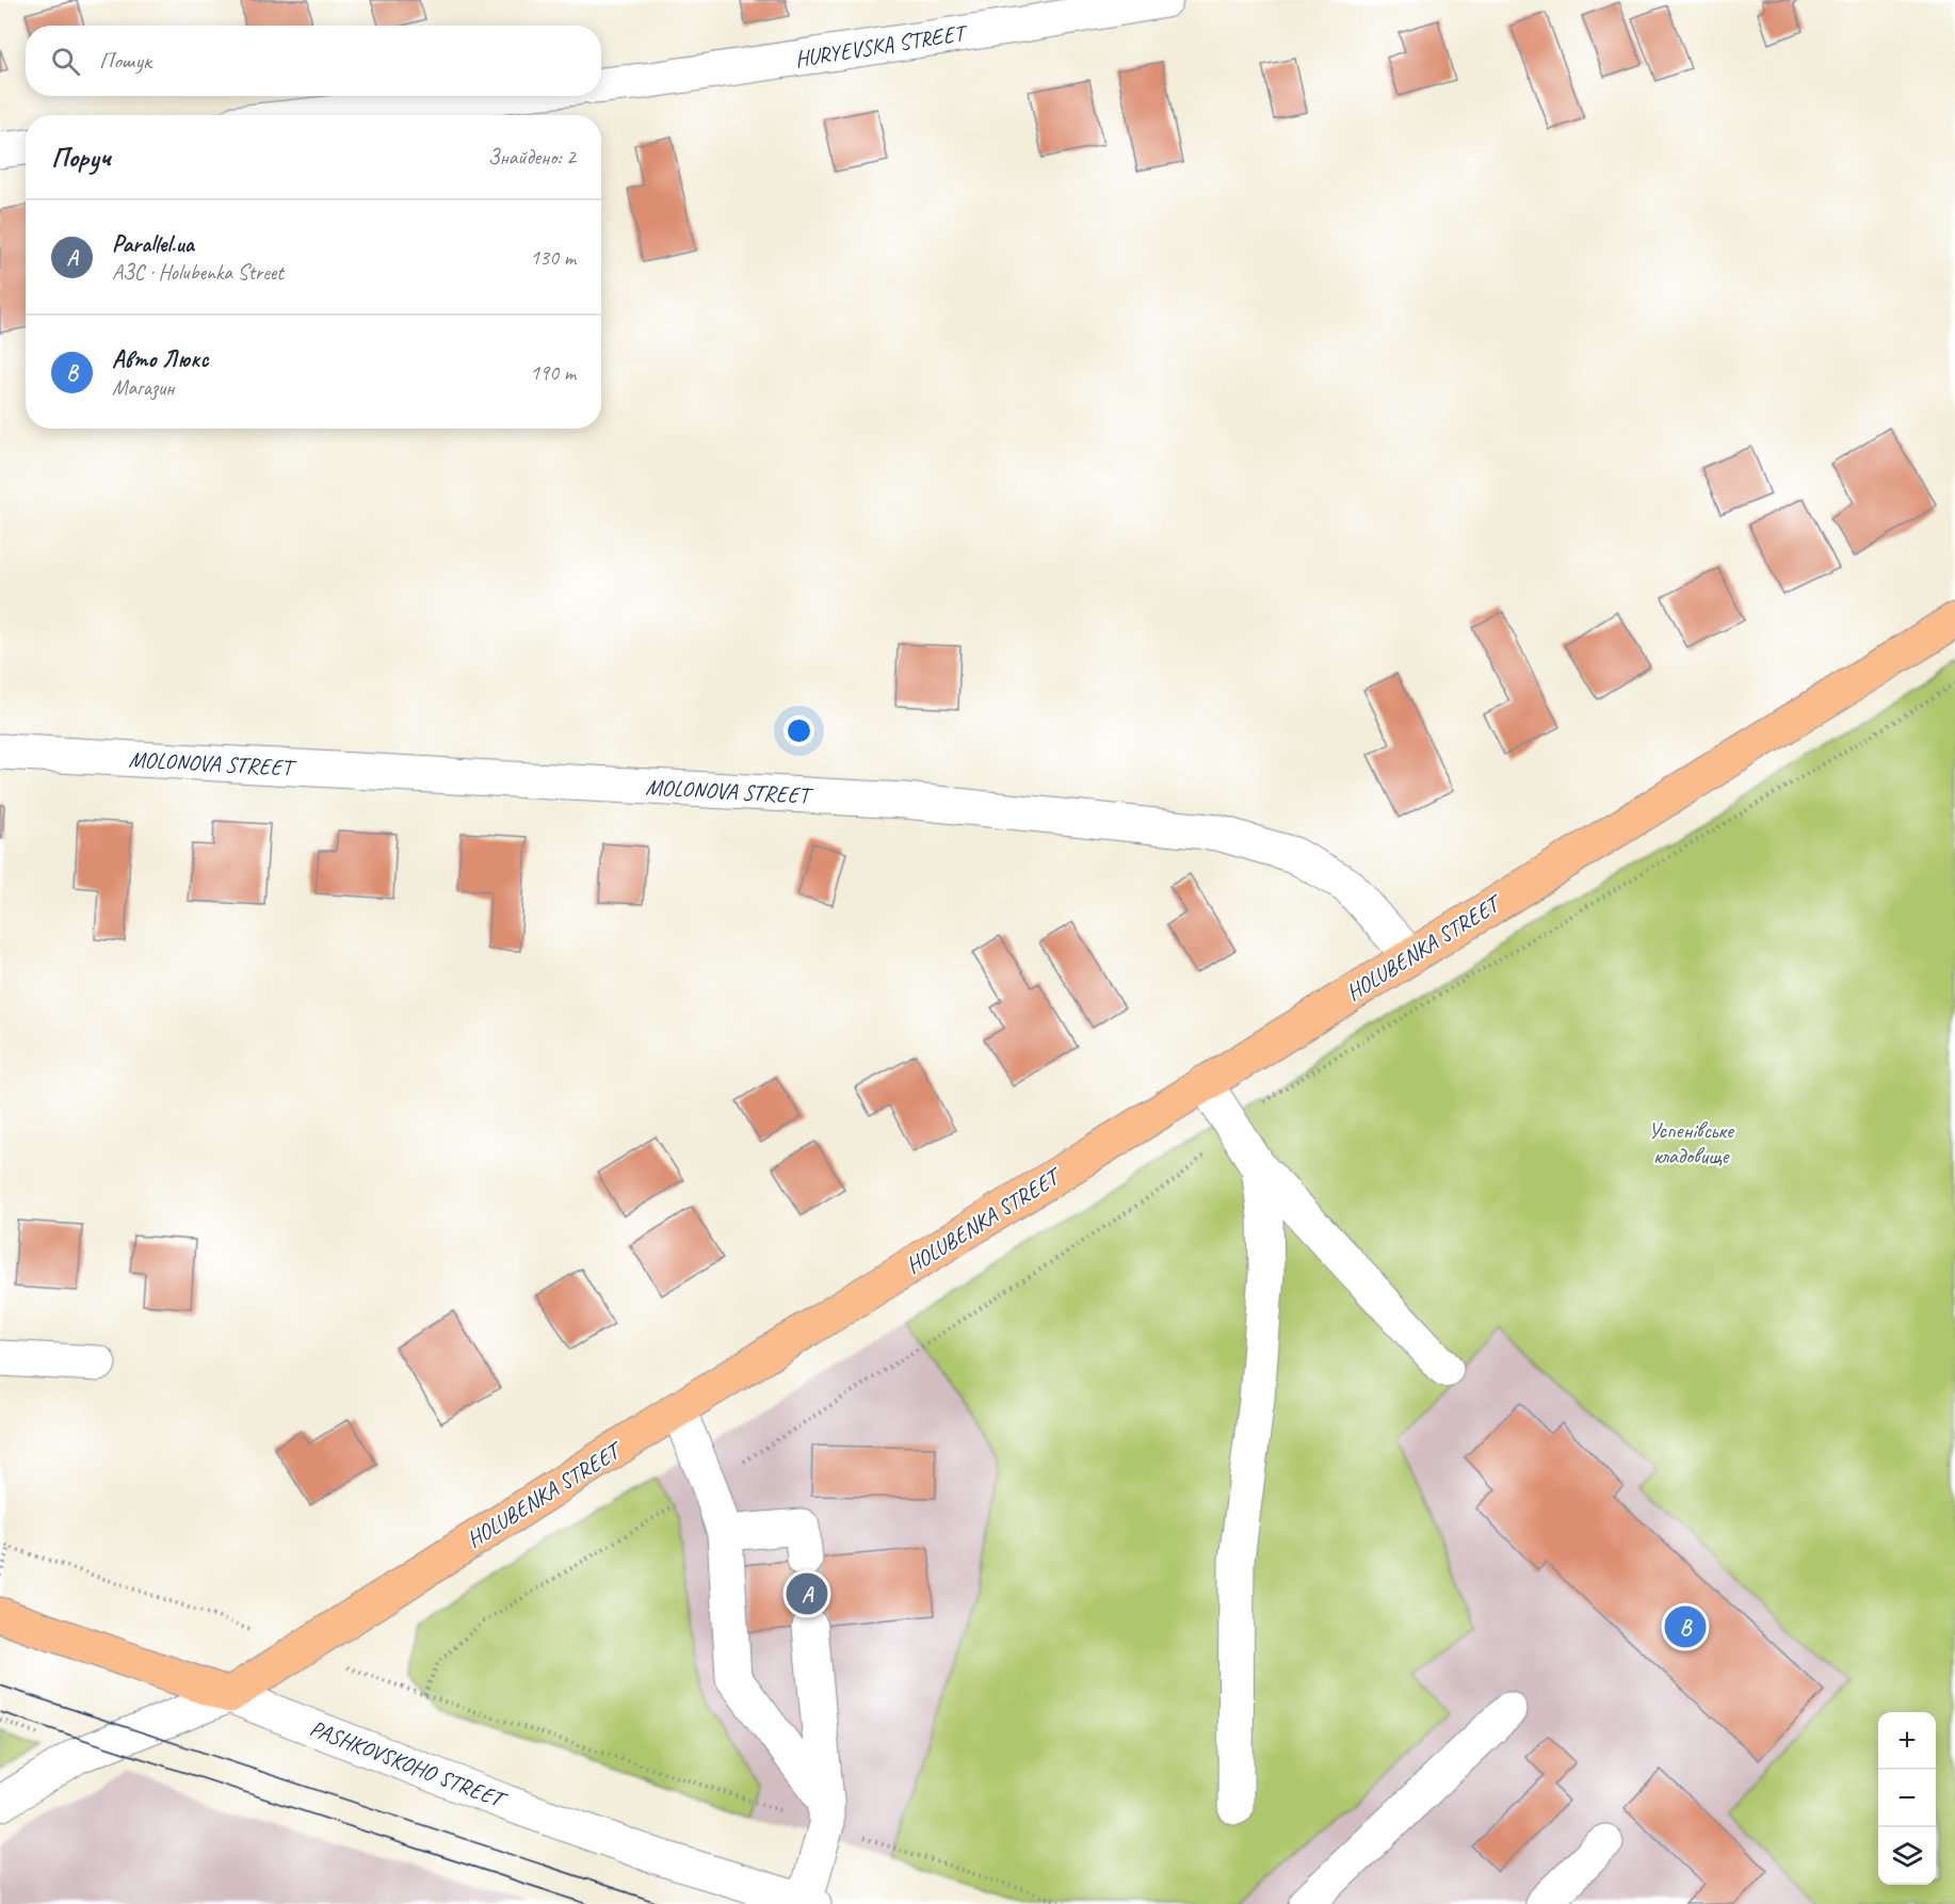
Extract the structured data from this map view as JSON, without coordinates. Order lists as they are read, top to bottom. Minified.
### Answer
{"streets":{"highway":["HOLUBENKA STREET","PASHKOVSKOHO STREET"],"street":["HURYEVSKA STREET","MOLONOVA STREET"]},"crossings":[["MOLONOVA STREET","HOLUBENKA STREET"],["HOLUBENKA STREET","PASHKOVSKOHO STREET"]],"parks":["Успенівське кладовище"],"page":{"search":"Пошук","heading":["Поруч","Знайдено: 2"],"list":[{"mark":"A","name":"Parallel.ua","note":"АЗС · Holubenka Street","value":"130 m"},{"mark":"B","name":"Авто Люкс","note":"Магазин","value":"190 m"}],"pins":["A","B"],"map_buttons":["+","−"]}}
